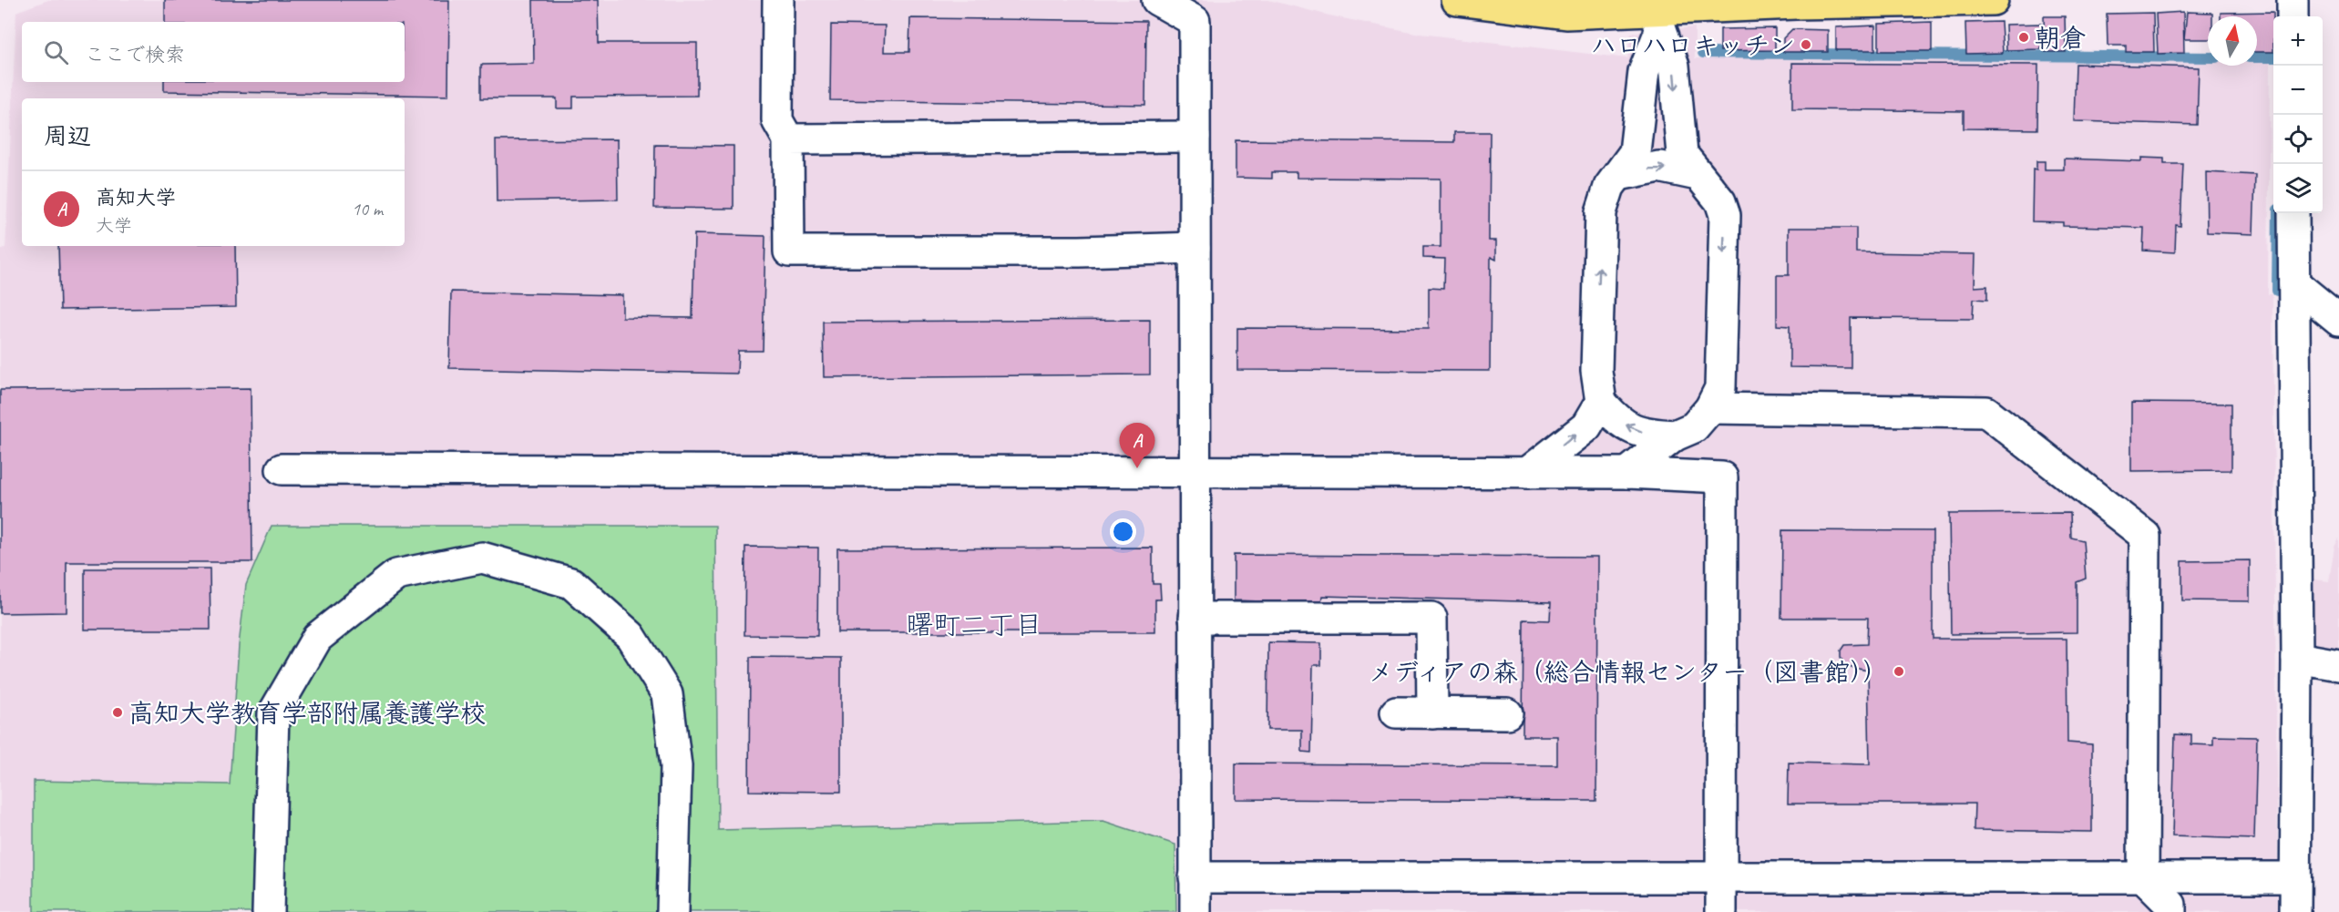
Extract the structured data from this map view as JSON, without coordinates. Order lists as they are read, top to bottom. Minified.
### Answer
{"districts":["曙町二丁目"],"places":["朝倉","ハロハロキッチン","メディアの森（総合情報センター（図書館））","高知大学教育学部附属養護学校"],"north":"top","page":{"map_buttons":["+","−"],"search":"ここで検索","heading":"周辺","list":[{"mark":"A","name":"高知大学","note":"大学","value":"10 m"}],"pins":"A"}}
